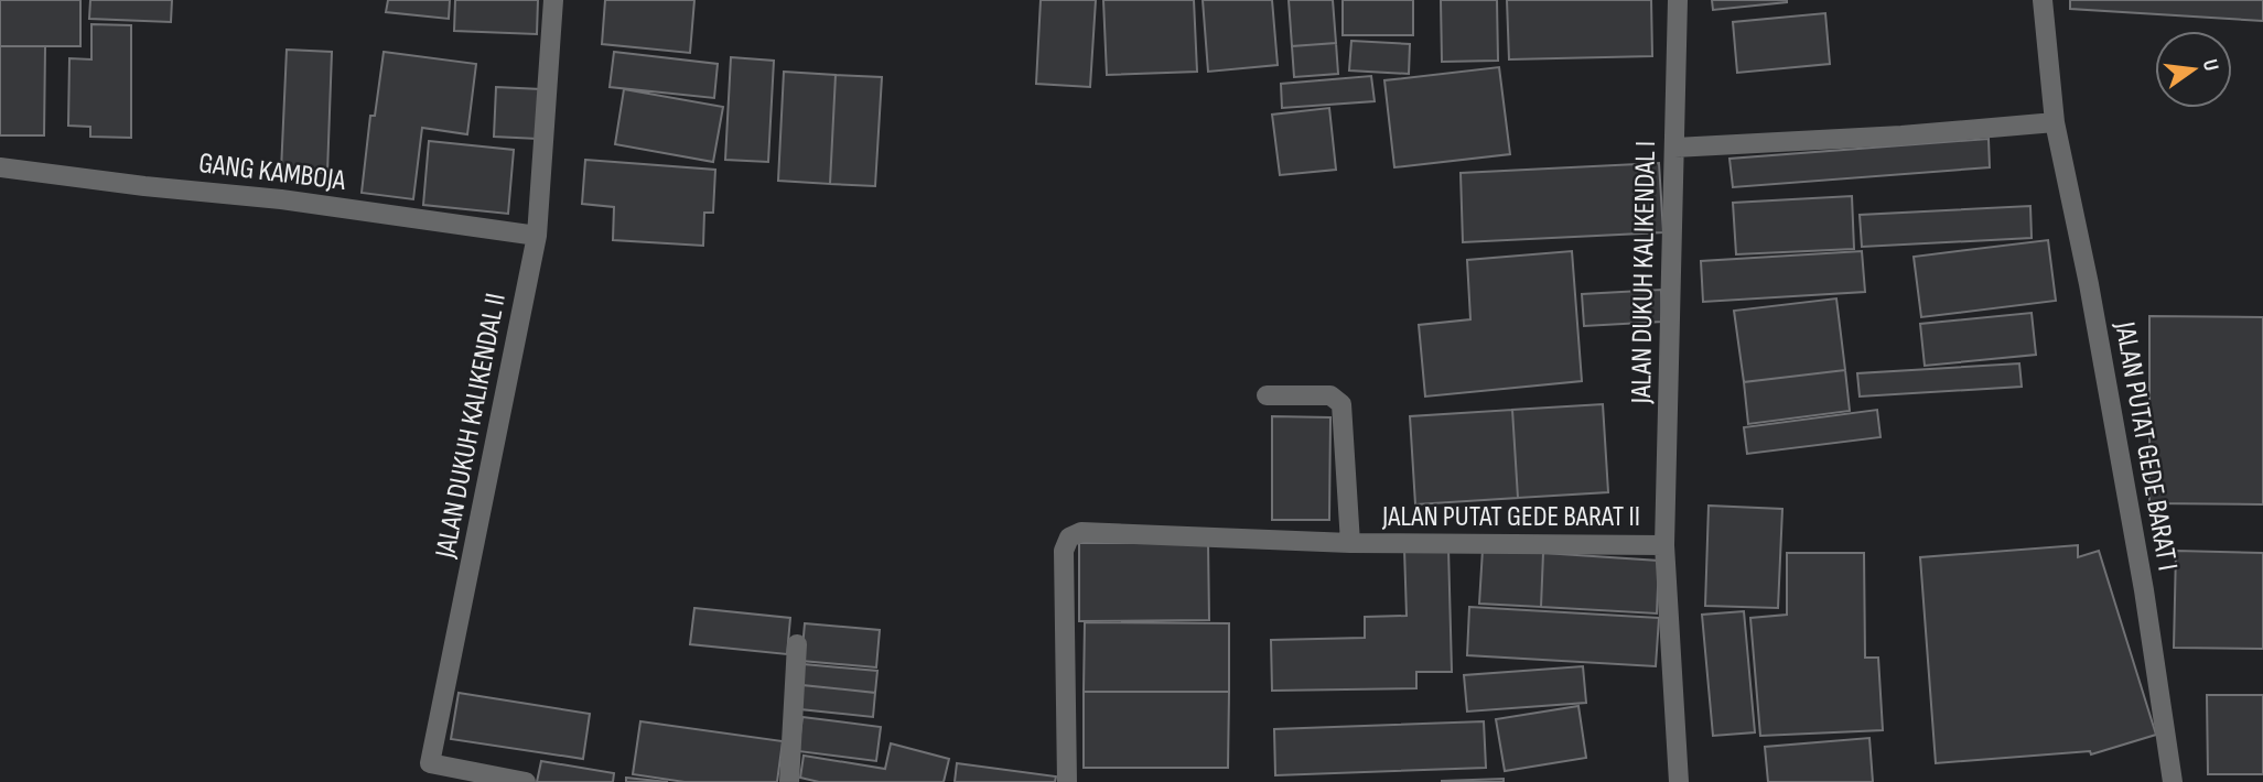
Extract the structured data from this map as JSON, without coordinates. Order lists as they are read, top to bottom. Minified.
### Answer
{"streets":{"street":["GANG KAMBOJA","JALAN DUKUH KALIKENDAL I","JALAN DUKUH KALIKENDAL II","JALAN PUTAT GEDE BARAT I","JALAN PUTAT GEDE BARAT II"]},"crossings":[["GANG KAMBOJA","JALAN DUKUH KALIKENDAL II"],["JALAN DUKUH KALIKENDAL I","JALAN PUTAT GEDE BARAT II"]],"north":"right"}
